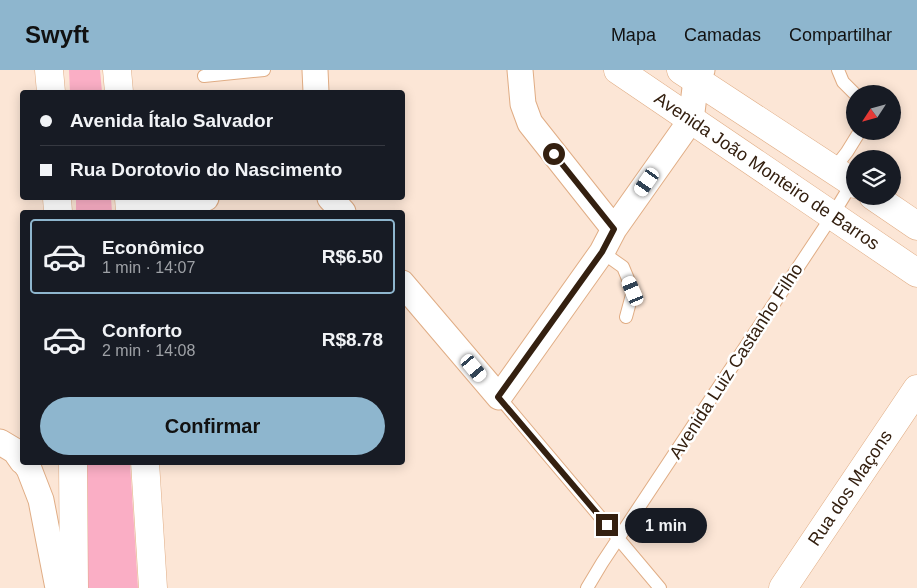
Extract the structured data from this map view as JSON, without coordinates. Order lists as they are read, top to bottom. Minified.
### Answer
{"streets":{"street":["Avenida João Monteiro de Barros","Rua dos Maçons"],"lane":["Avenida Luiz Castanho Filho"]},"crossings":[["Avenida João Monteiro de Barros","Avenida Luiz Castanho Filho"]],"north":"bottom left","page":{"header":"Swyft","nav":["Mapa","Camadas","Compartilhar"],"banner":["Avenida Ítalo Salvador","Rua Dorotovio do Nascimento"],"list":[{"name":"Econômico","note":"1 min · 14:07","value":"R$6.50"},{"name":"Conforto","note":"2 min · 14:08","value":"R$8.78"}],"buttons":"Confirmar","bubble":"1 min"}}
